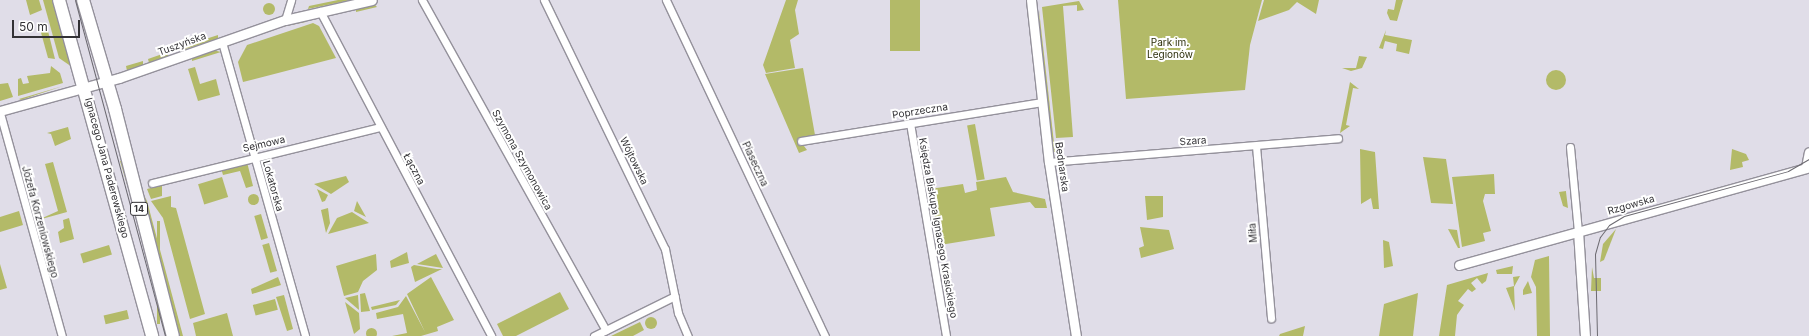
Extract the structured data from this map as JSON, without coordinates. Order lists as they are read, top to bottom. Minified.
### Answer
{"streets":{"main road":["Ignacego Jana Paderewskiego","14"],"street":["Tuszyńska","Poprzeczna","Szara","Sejmowa","Szymona Szymonowica","Wójtowska","Piaseczna","Bednarska","Łączna","Lokatorska","Rzgowska","Józefa Korzeniowskiego","Księdza Biskupa Ignacego Krasickiego","Miła"]},"crossings":[["Tuszyńska","Ignacego Jana Paderewskiego"],["Tuszyńska","Łączna"],["Tuszyńska","Lokatorska"],["Tuszyńska","Józefa Korzeniowskiego"],["Poprzeczna","Bednarska"],["Poprzeczna","Księdza Biskupa Ignacego Krasickiego"],["Szara","Bednarska"],["Szara","Miła"],["Sejmowa","Łączna"],["Sejmowa","Lokatorska"]],"parks":["Park im. Legionów"],"scale_bar":"50 m"}
